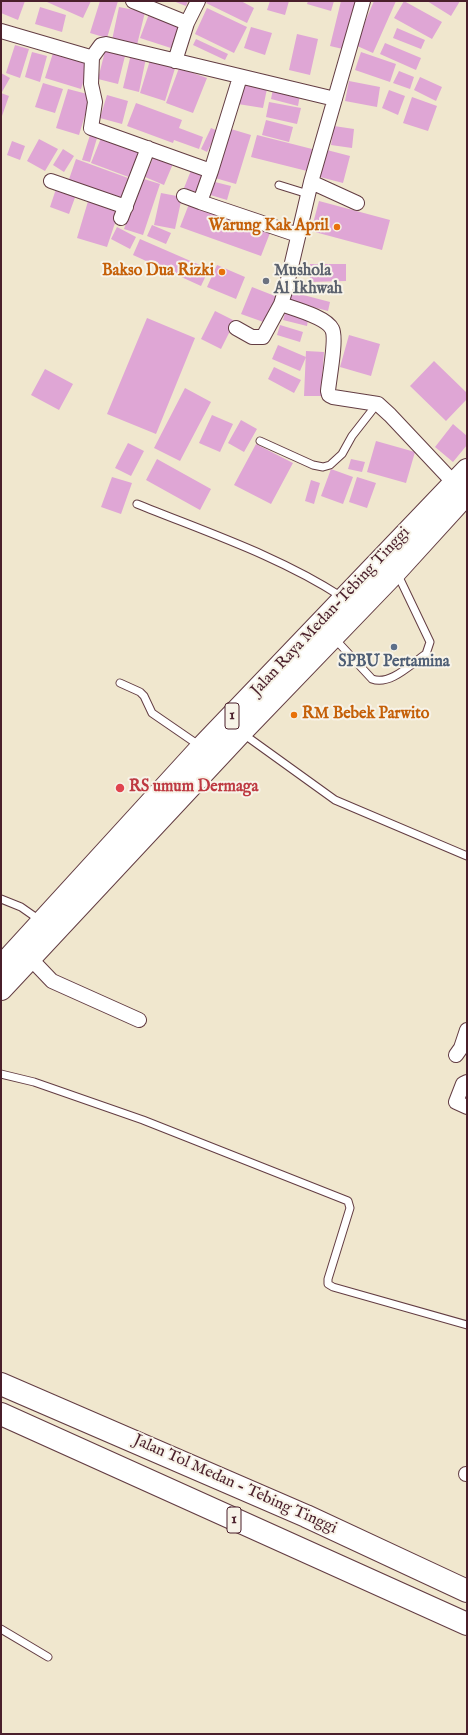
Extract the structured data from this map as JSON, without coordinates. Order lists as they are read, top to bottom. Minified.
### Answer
{"streets":{"highway":["Jalan Raya Medan-Tebing Tinggi","1","Jalan Tol Medan - Tebing Tinggi"]},"places":["Warung Kak April","Bakso Dua Rizki","Mushola Al Ikhwah","SPBU Pertamina","RM Bebek Parwito","RS umum Dermaga"]}
